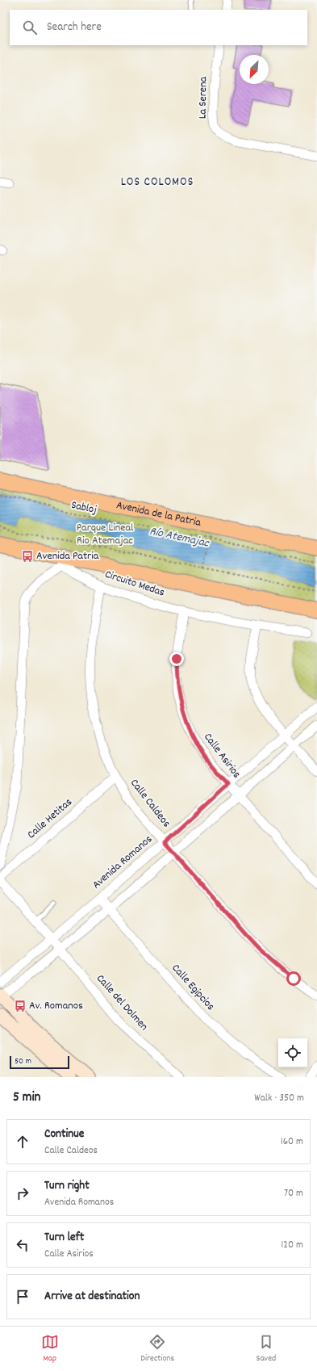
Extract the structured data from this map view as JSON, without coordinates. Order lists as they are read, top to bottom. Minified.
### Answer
{"streets":{"main road":["Avenida de la Patria"],"street":["La Serena","Circuito Medas","Calle Asirios","Calle Caldeos","Calle Hetitas","Avenida Romanos","Calle Egipcios","Calle del Dolmen"],"path":["Sabloj"]},"crossings":[["Circuito Medas","Calle Asirios"],["Circuito Medas","Calle Caldeos"],["Calle Asirios","Avenida Romanos"],["Calle Caldeos","Calle Hetitas"],["Calle Caldeos","Avenida Romanos"],["Avenida Romanos","Calle Egipcios"],["Avenida Romanos","Calle del Dolmen"]],"districts":["LOS COLOMOS"],"water":["Río Atemajac"],"parks":["Parque Lineal Rio Atemajac"],"places":{"bus stop":["Avenida Patria","Av. Romanos"]},"scale_bar":"50 m","north":"bottom left","page":{"search":"Search here","scale":"50 m","heading":["5 min","Walk · 350 m"],"list":[["Continue","Calle Caldeos","160 m"],["Turn right","Avenida Romanos","70 m"],["Turn left","Calle Asirios","120 m"],"Arrive at destination"],"nav":["Map","Directions","Saved"]}}
